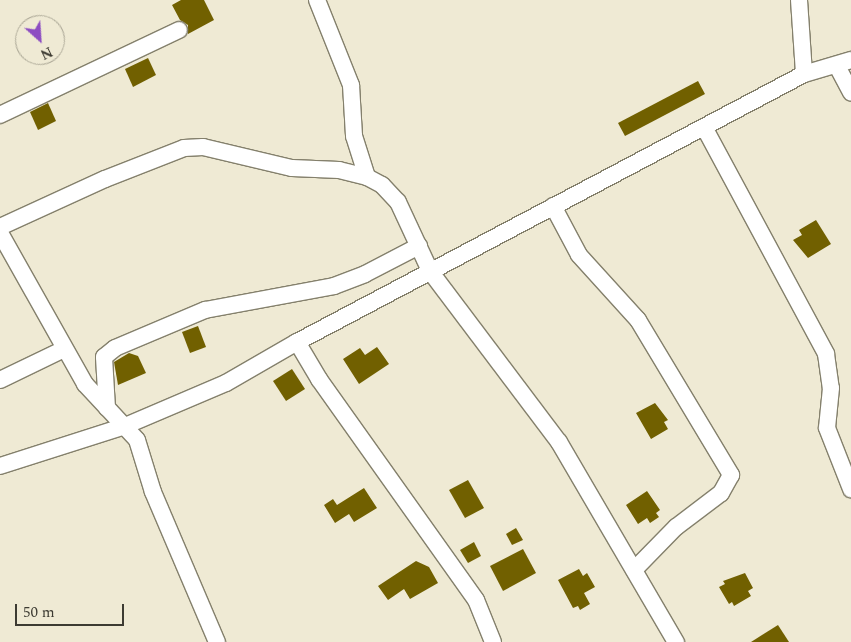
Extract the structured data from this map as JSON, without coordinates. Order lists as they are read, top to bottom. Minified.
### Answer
{"scale_bar":"50 m","north":"bottom right"}
